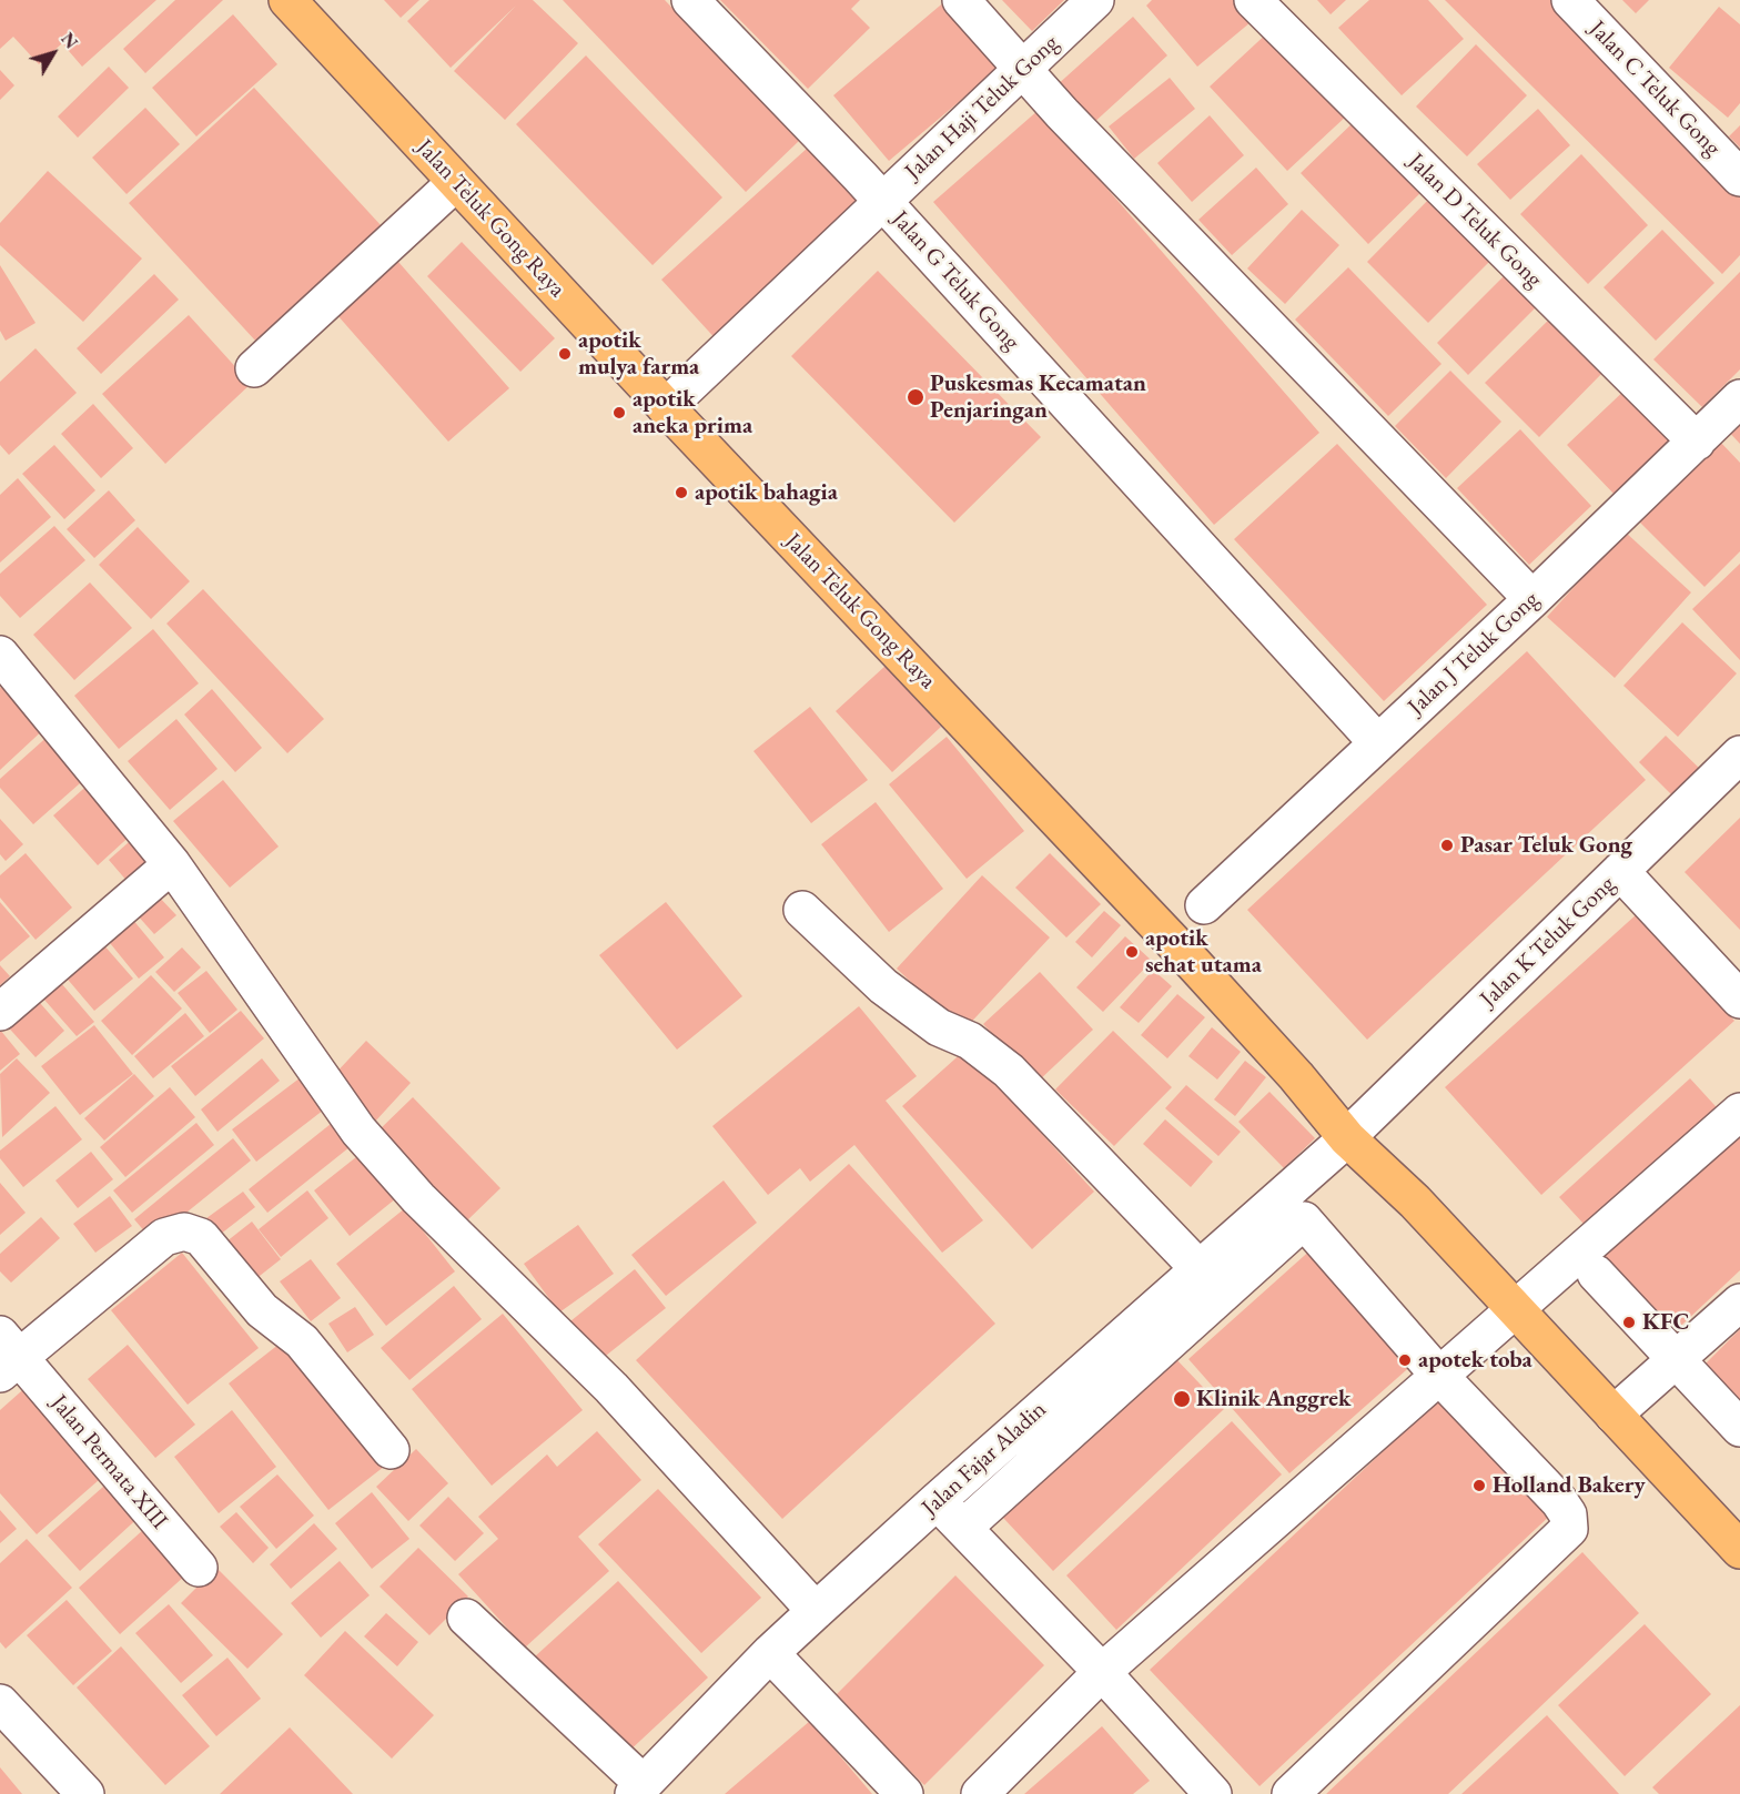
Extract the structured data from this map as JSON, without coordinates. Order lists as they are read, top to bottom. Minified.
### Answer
{"streets":{"main road":["Jalan Teluk Gong Raya"],"street":["Jalan C Teluk Gong","Jalan Haji Teluk Gong","Jalan D Teluk Gong","Jalan G Teluk Gong","Jalan J Teluk Gong","Jalan K Teluk Gong","Jalan Fajar Aladin","Jalan Permata XIII"]},"crossings":[["Jalan Haji Teluk Gong","Jalan Teluk Gong Raya"],["Jalan Haji Teluk Gong","Jalan G Teluk Gong"],["Jalan Teluk Gong Raya","Jalan K Teluk Gong"],["Jalan Teluk Gong Raya","Jalan Fajar Aladin"],["Jalan D Teluk Gong","Jalan J Teluk Gong"],["Jalan G Teluk Gong","Jalan J Teluk Gong"],["Jalan K Teluk Gong","Jalan Fajar Aladin"]],"places":["apotik mulya farma","Puskesmas Kecamatan Penjaringan","apotik aneka prima","apotik bahagia","Pasar Teluk Gong","apotik sehat utama","KFC","apotek toba","Klinik Anggrek","Holland Bakery"],"north":"top right"}
